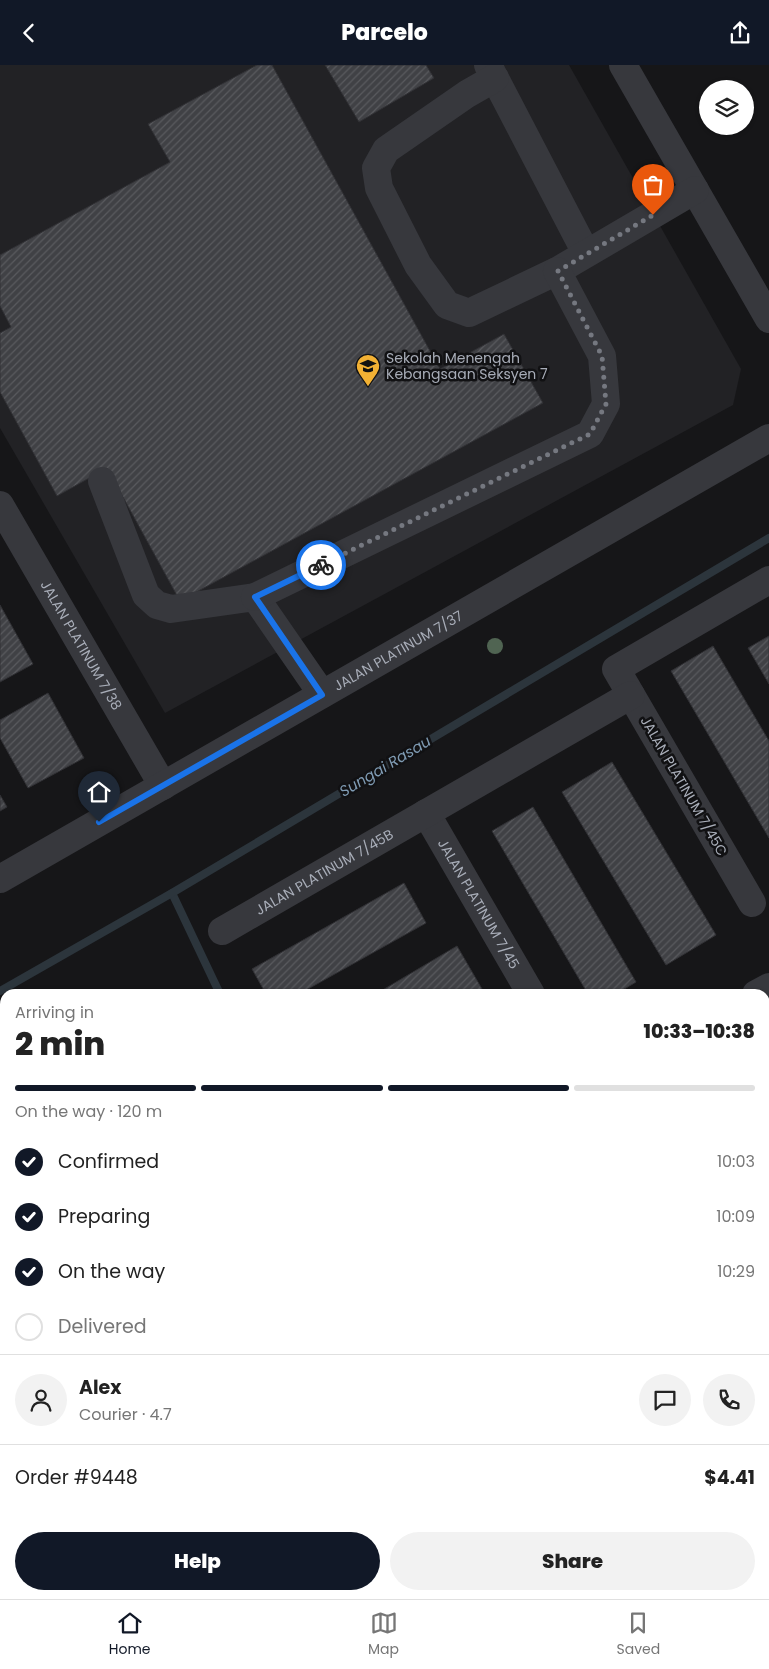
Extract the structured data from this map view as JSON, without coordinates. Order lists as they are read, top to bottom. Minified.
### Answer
{"streets":{"street":["JALAN PLATINUM 7/38","JALAN PLATINUM 7/37","JALAN PLATINUM 7/45C","JALAN PLATINUM 7/45B","JALAN PLATINUM 7/45"]},"crossings":[["JALAN PLATINUM 7/38","JALAN PLATINUM 7/37"],["JALAN PLATINUM 7/45C","JALAN PLATINUM 7/45B"],["JALAN PLATINUM 7/45B","JALAN PLATINUM 7/45"]],"water":["Sungai Rasau"],"places":{"school or university":["Sekolah Menengah Kebangsaan Seksyen 7"]},"page":{"header":"Parcelo","heading":["2 min","Arriving in","10:33–10:38"],"panel":["Alex","Courier · 4.7","Order #9448","$4.41"],"bar":"On the way · 120 m","list":[["Confirmed","10:03"],["Preparing","10:09"],["On the way","10:29"],"Delivered"],"buttons":["Help","Share"],"tabs":["Home","Map","Saved"]}}
